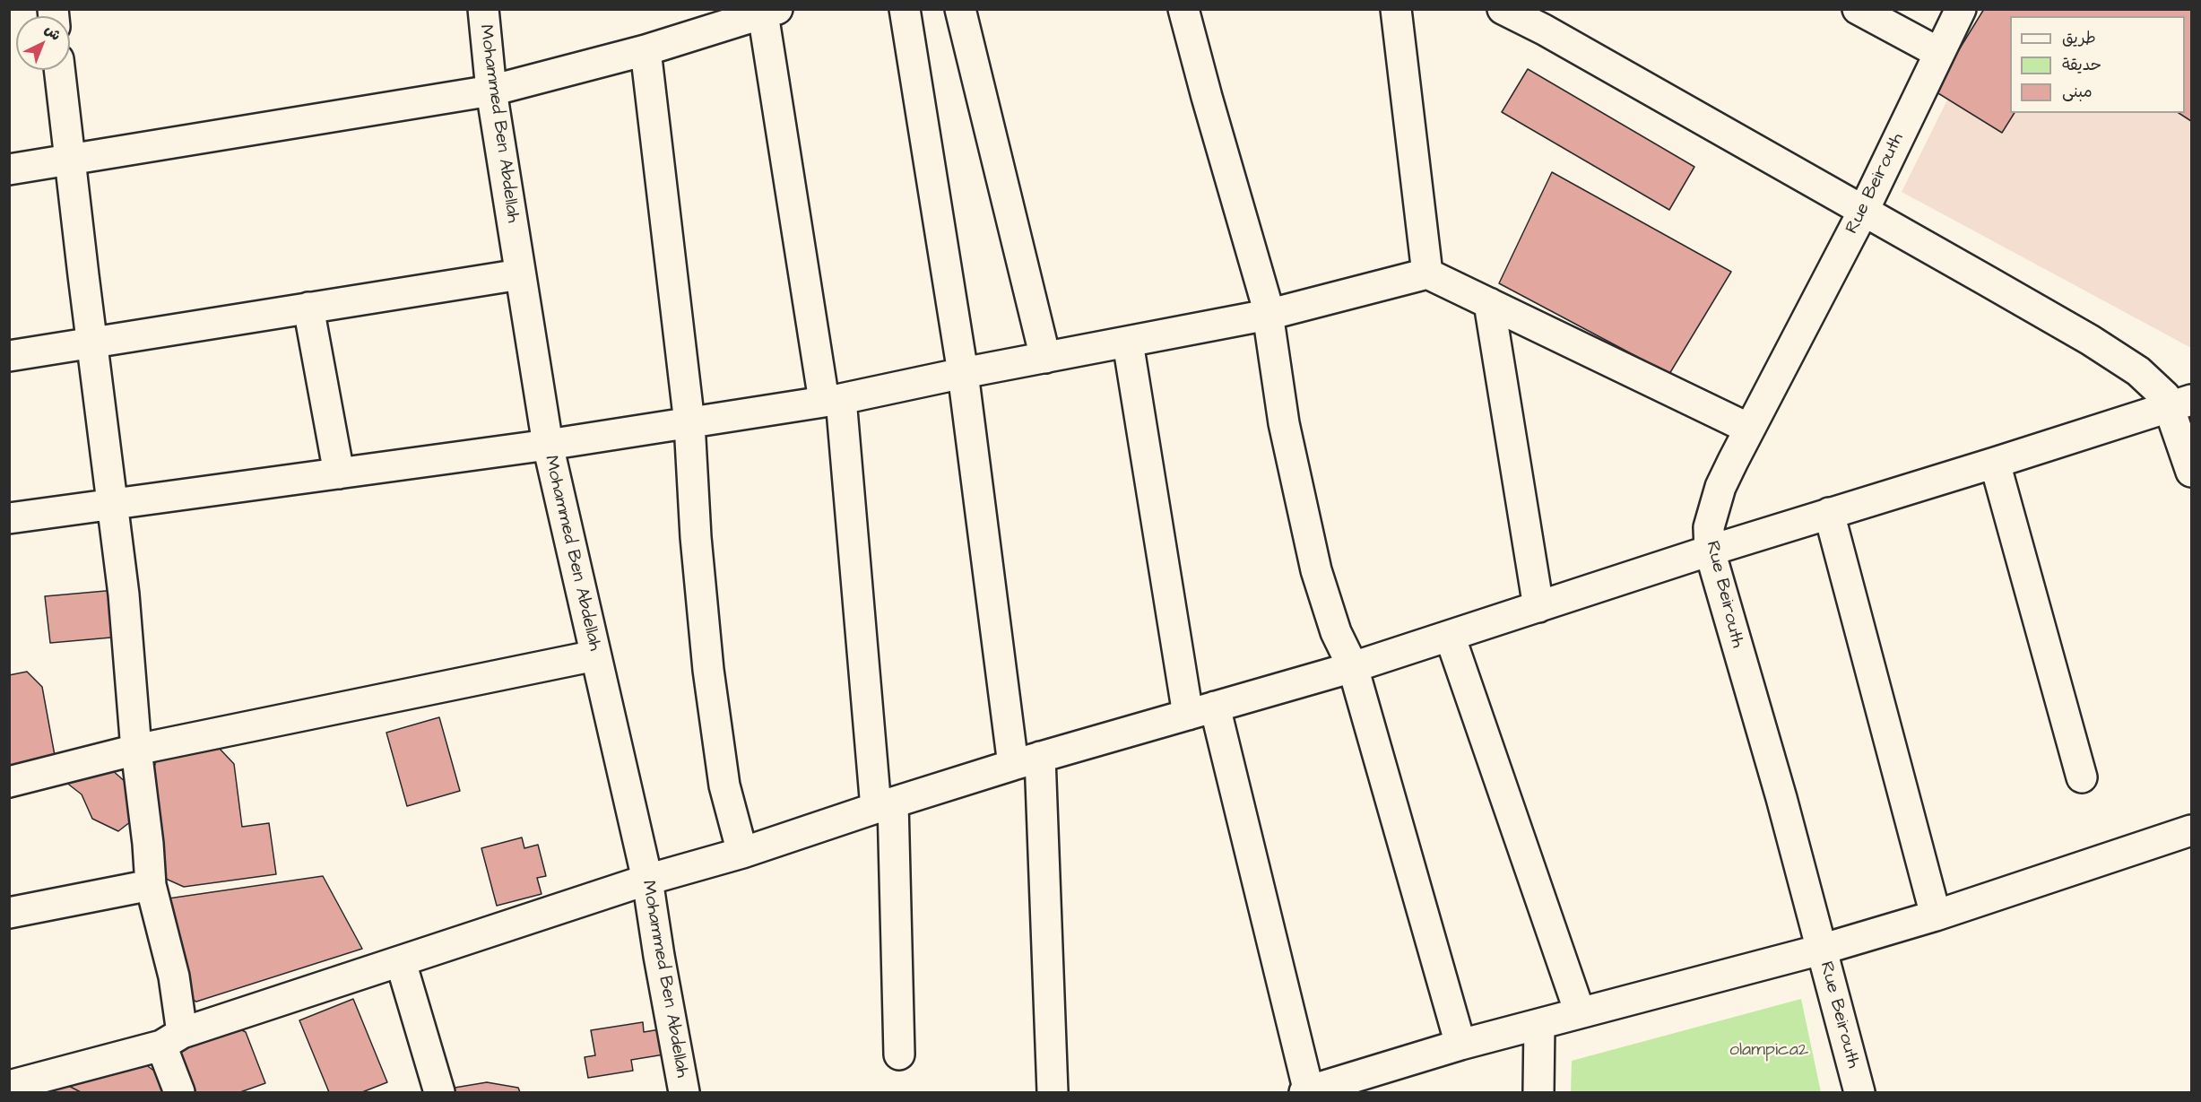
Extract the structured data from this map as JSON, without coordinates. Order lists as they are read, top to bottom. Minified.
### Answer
{"streets":{"street":["Mohammed Ben Abdellah","Rue Beirouth"]},"parks":["olampica2"],"legend":["طريق","حديقة","مبنى"],"north":"top right"}
